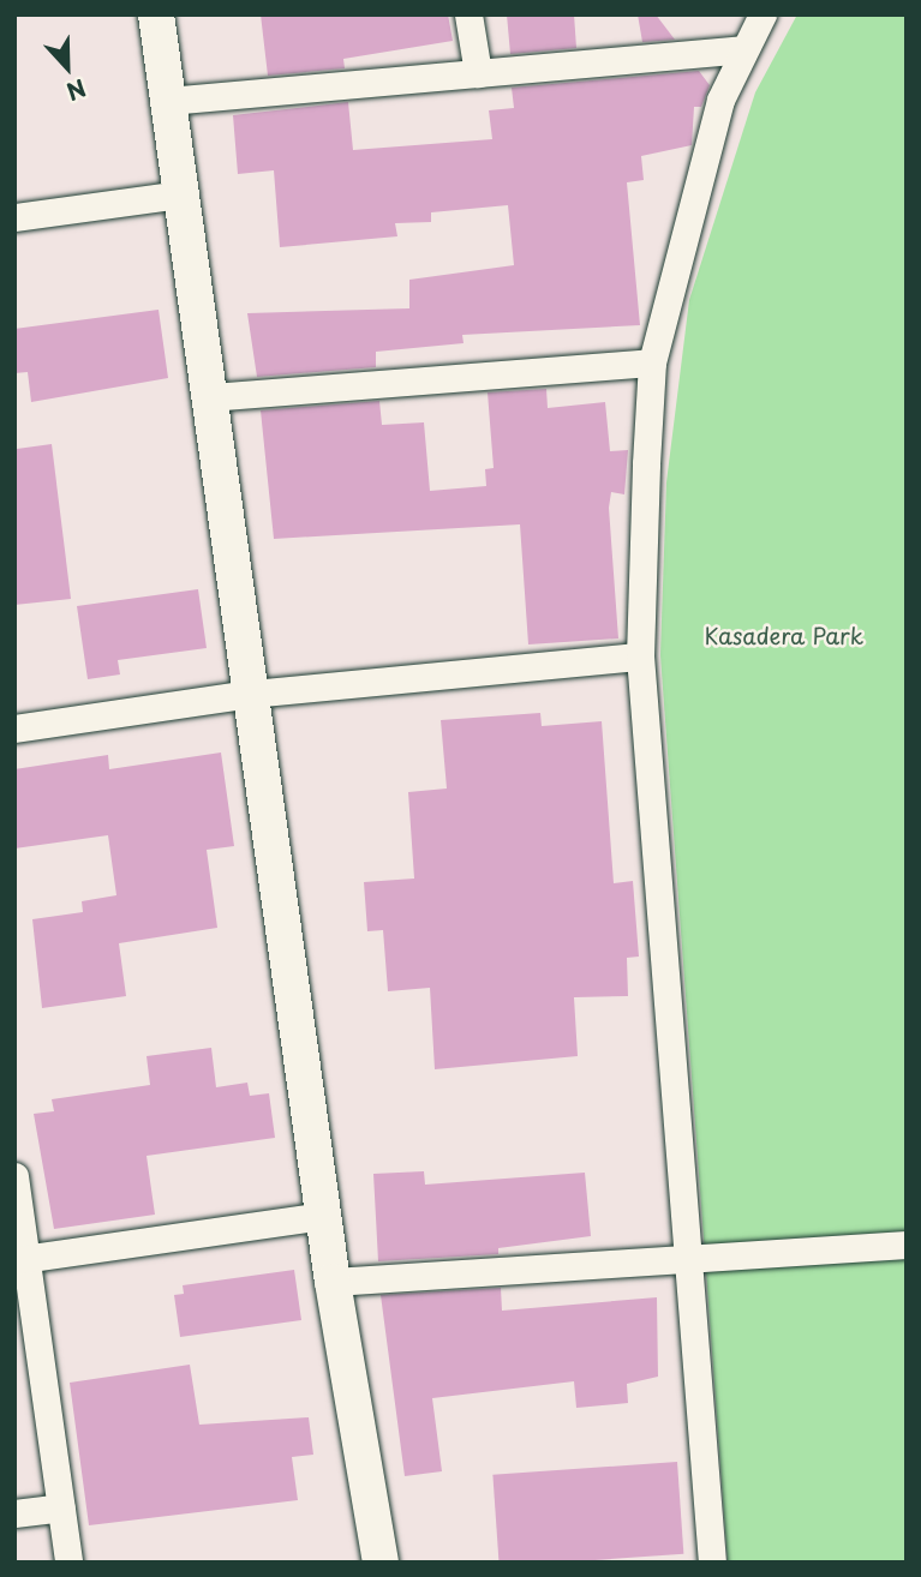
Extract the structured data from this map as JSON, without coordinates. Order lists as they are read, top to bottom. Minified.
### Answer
{"parks":["Kasadera Park"],"north":"bottom"}
